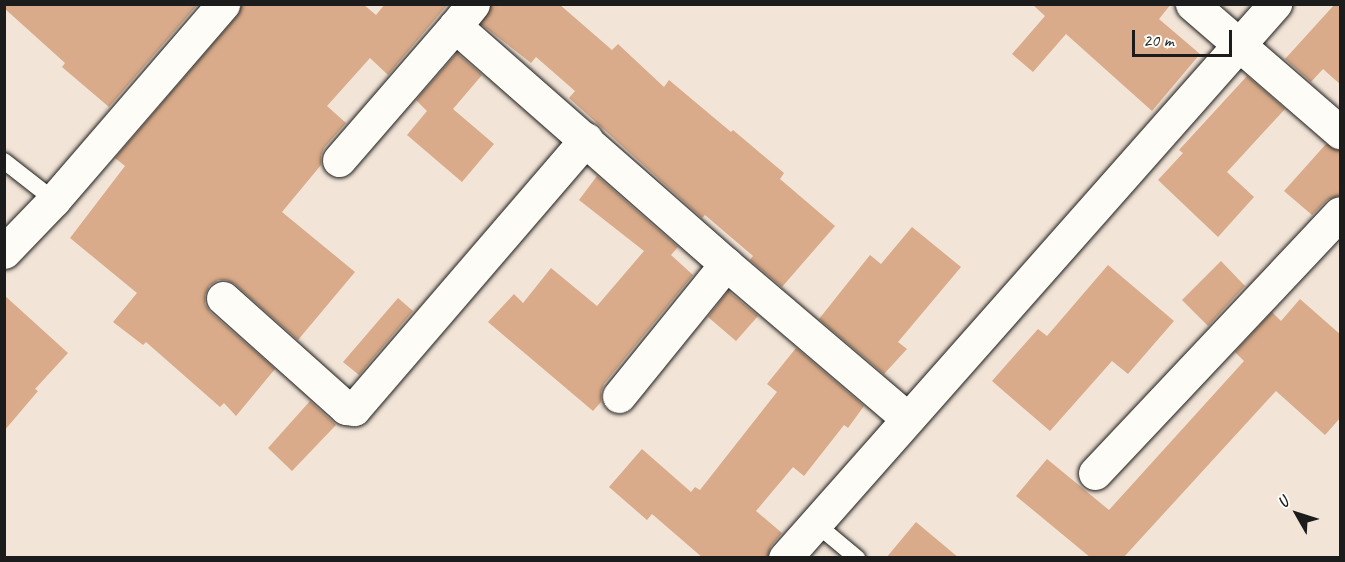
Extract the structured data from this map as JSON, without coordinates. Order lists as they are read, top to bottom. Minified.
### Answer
{"scale_bar":"20 m","north":"top left"}
